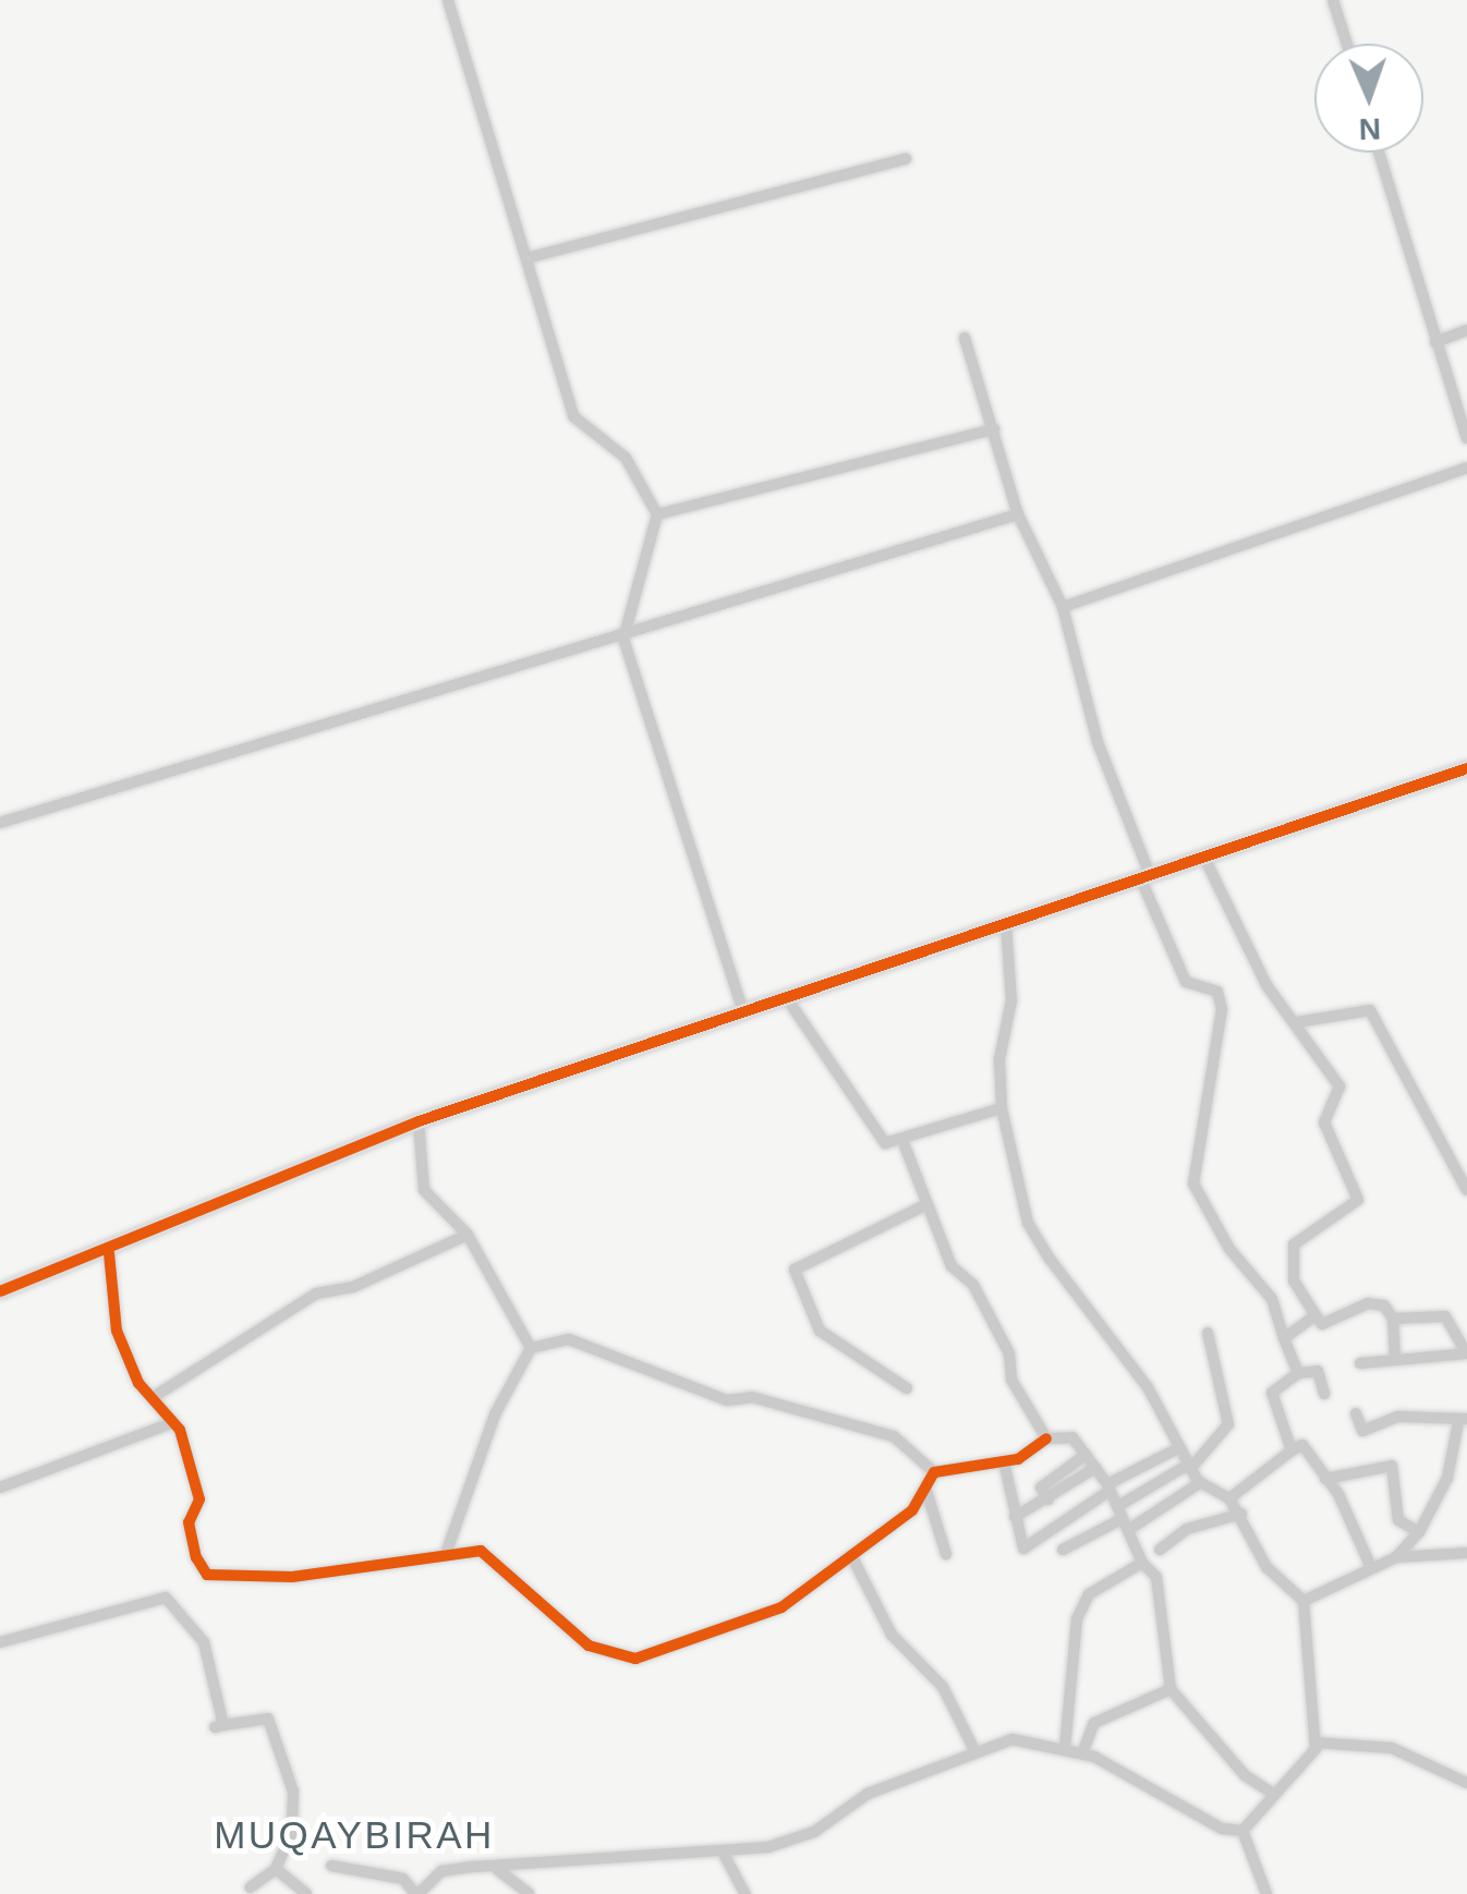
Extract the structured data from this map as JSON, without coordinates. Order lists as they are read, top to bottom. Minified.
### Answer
{"districts":["MUQAYBIRAH"],"north":"bottom"}
